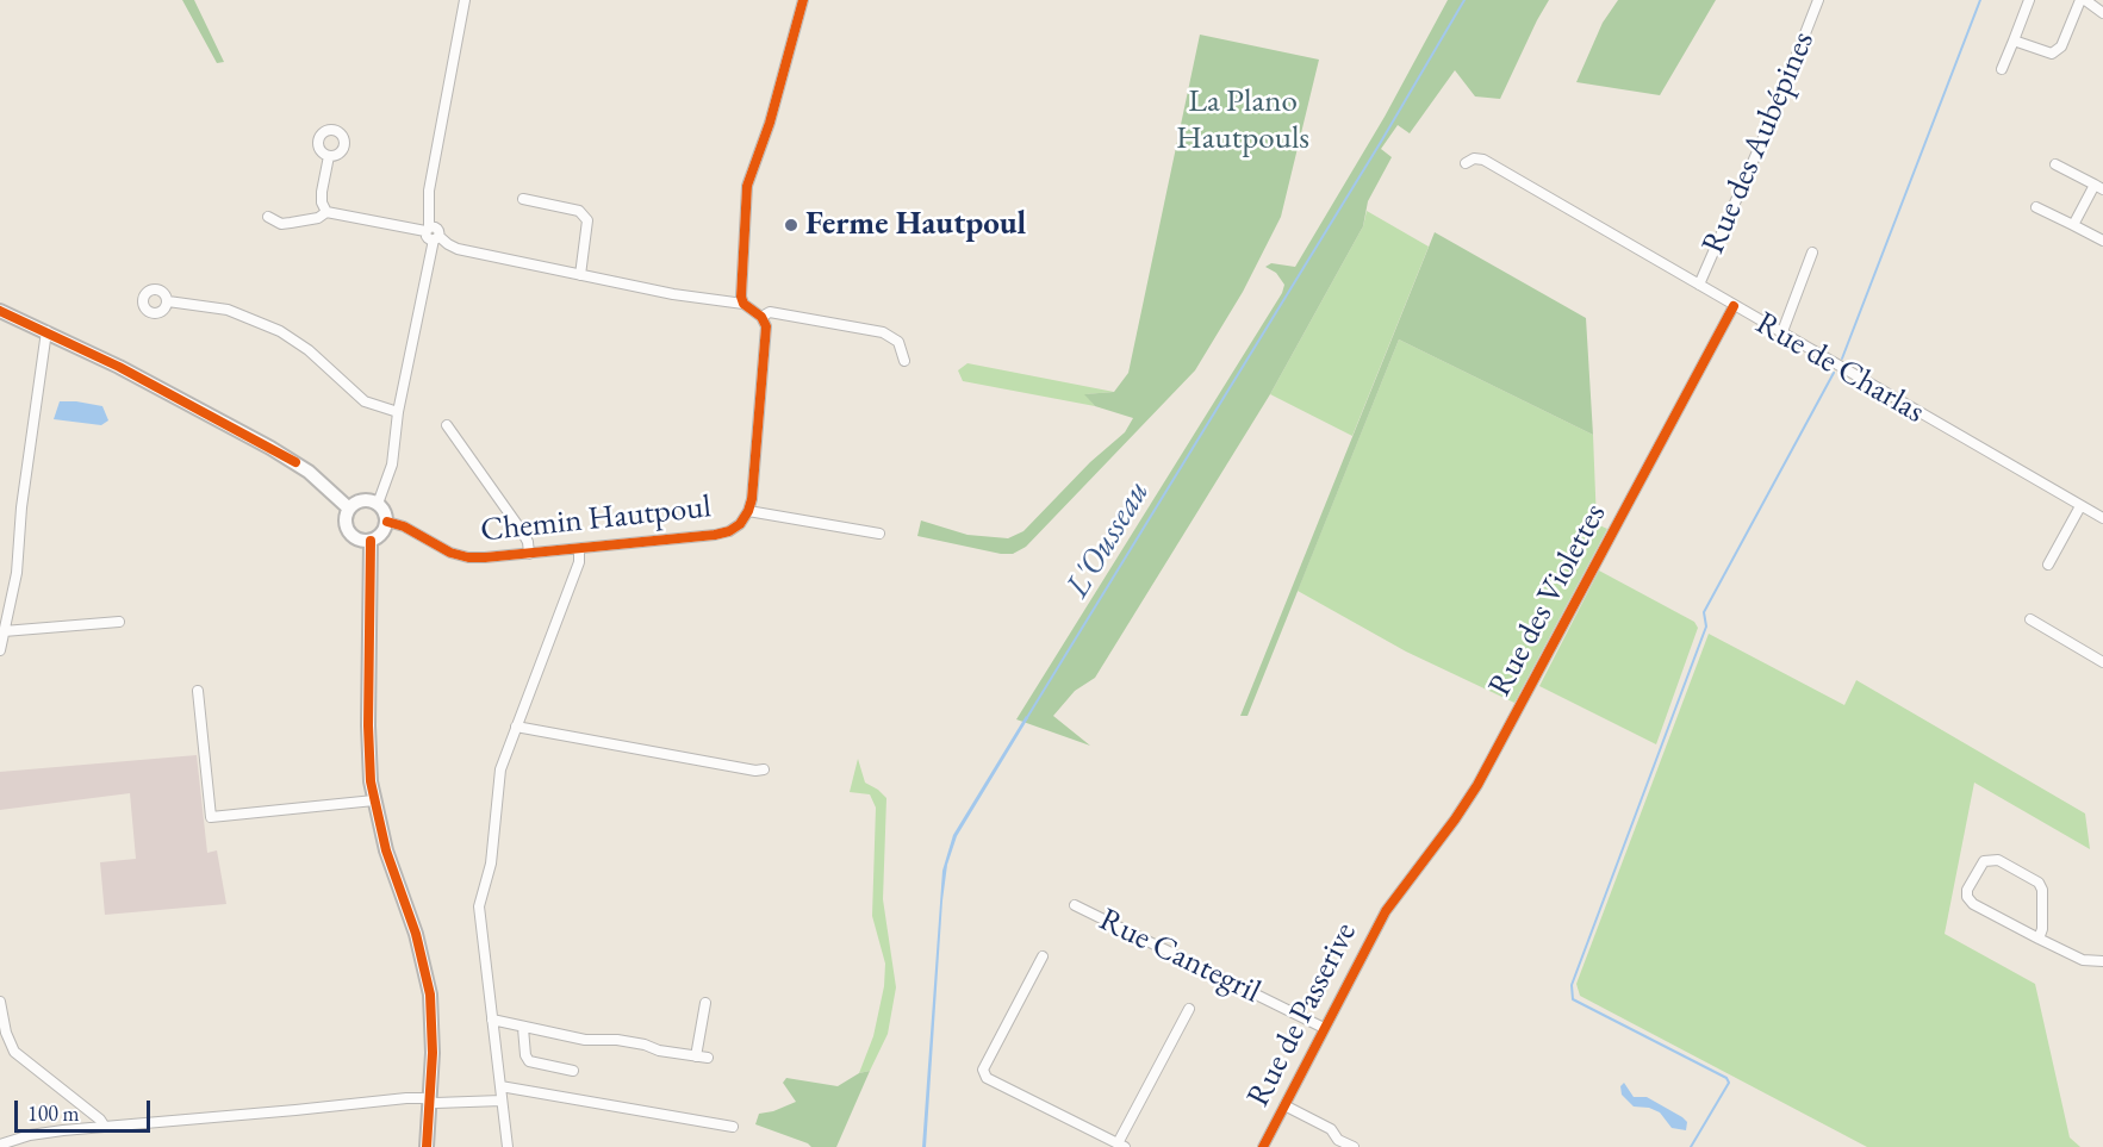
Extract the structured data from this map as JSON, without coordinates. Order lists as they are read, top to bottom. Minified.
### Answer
{"streets":{"street":["Rue des Aubépines","Rue de Charlas","Chemin Hautpoul","Rue des Violettes","Rue Cantegril","Rue de Passerive"]},"crossings":[["Rue des Aubépines","Rue de Charlas"],["Rue de Charlas","Rue des Violettes"],["Rue des Violettes","Rue de Passerive"],["Rue Cantegril","Rue de Passerive"]],"water":["L'Ousseau"],"parks":["La Plano Hautpouls"],"places":["Ferme Hautpoul"],"scale_bar":"100 m"}
